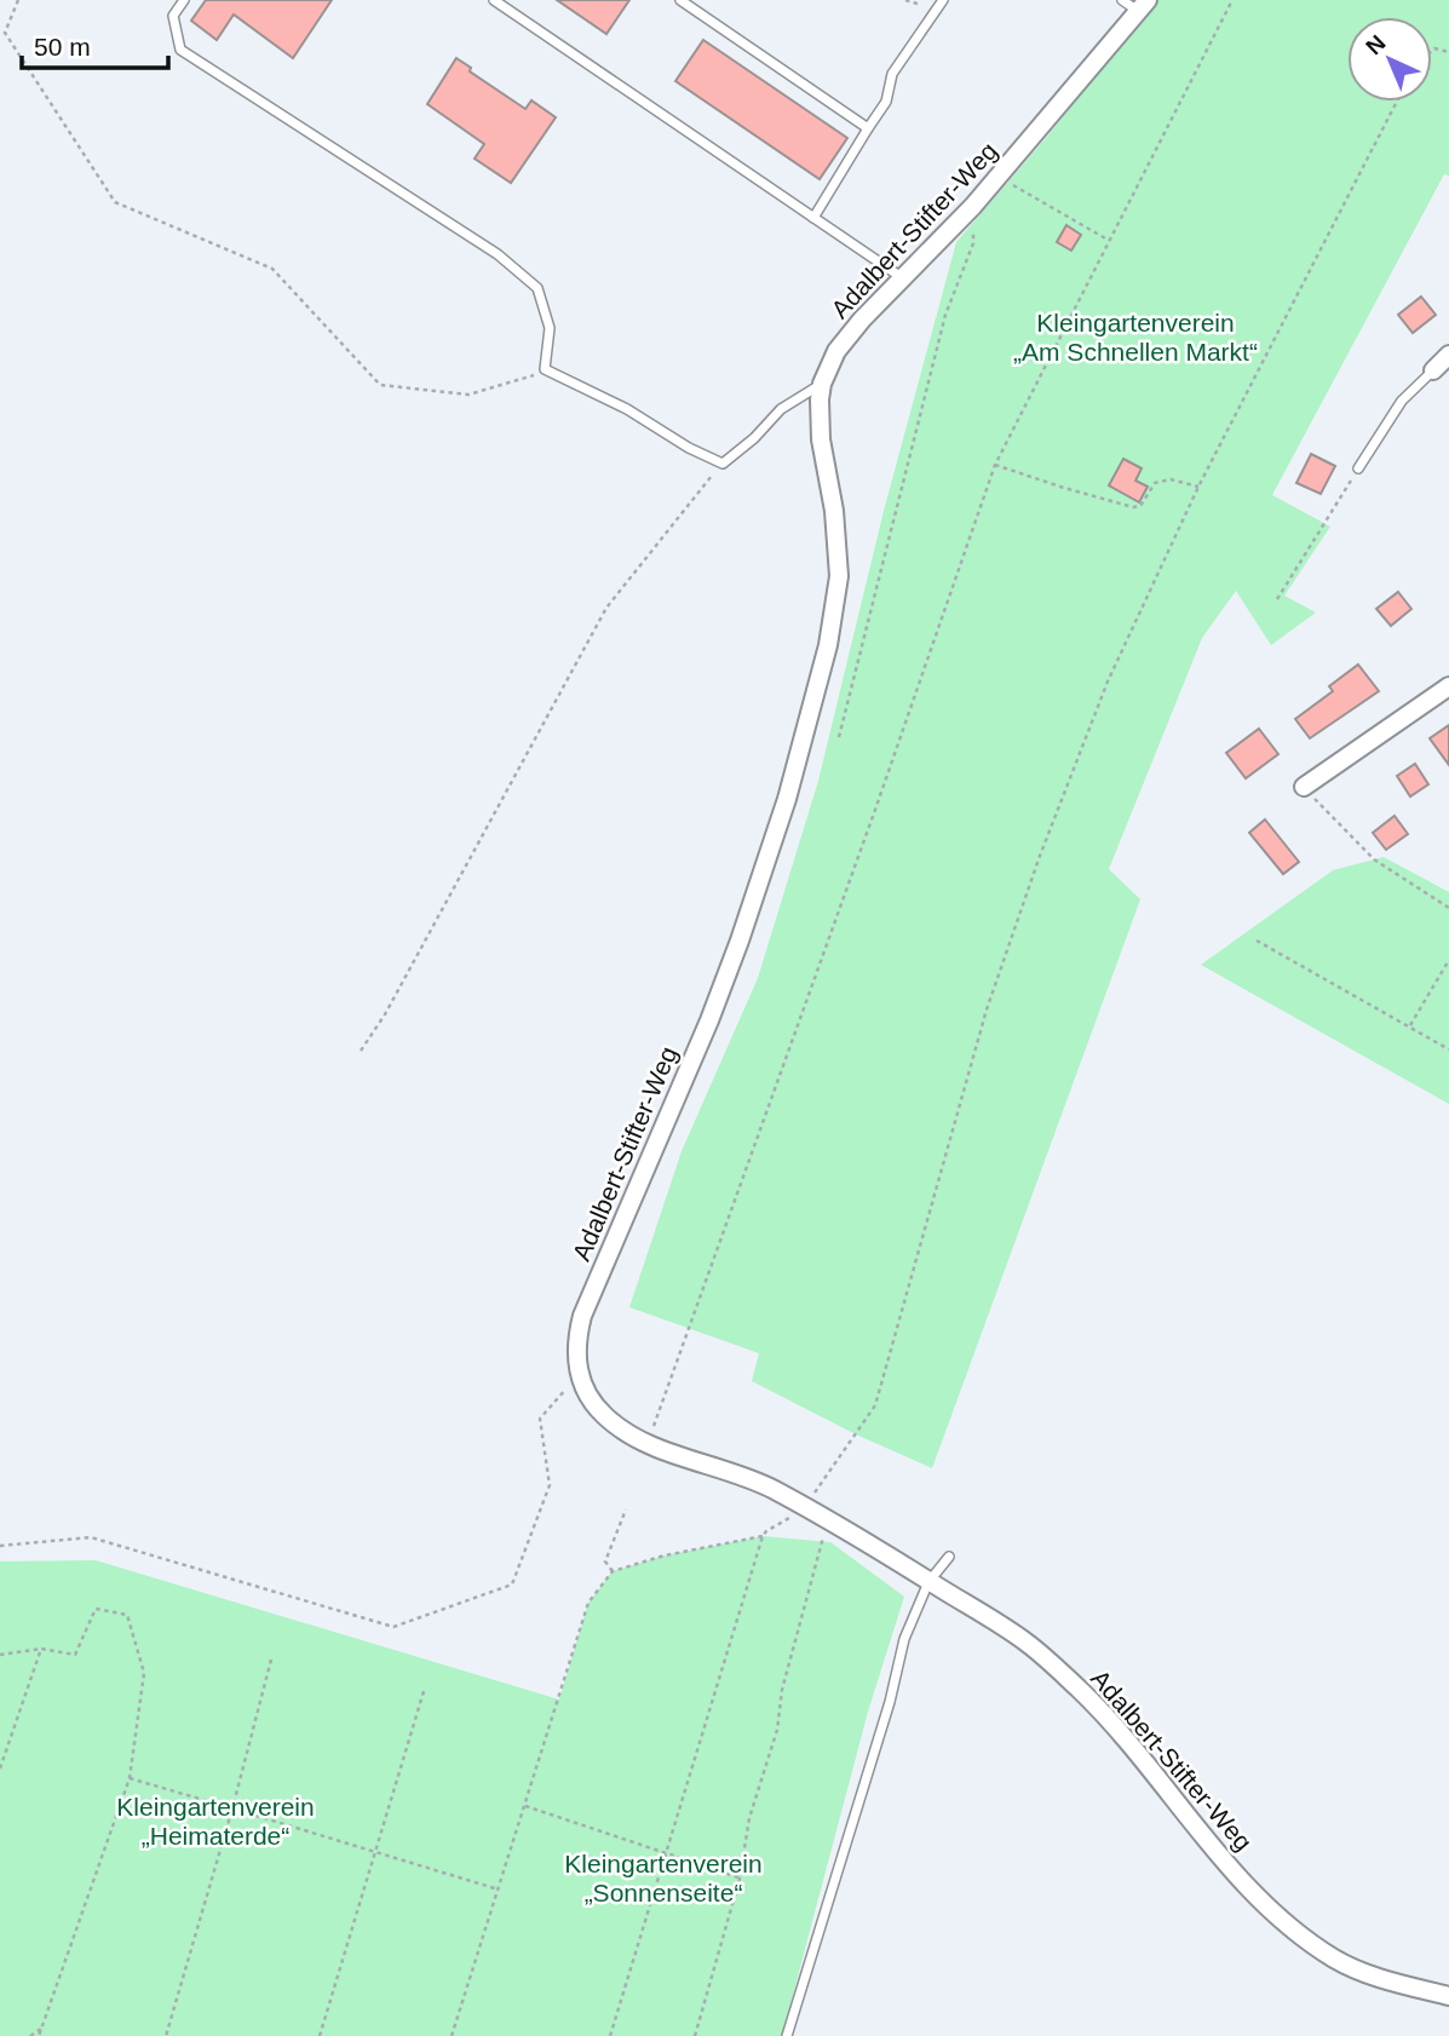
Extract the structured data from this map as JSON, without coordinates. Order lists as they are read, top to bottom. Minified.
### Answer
{"streets":{"street":["Adalbert-Stifter-Weg"]},"parks":["Kleingartenverein „Am Schnellen Markt“","Kleingartenverein „Heimaterde“","Kleingartenverein „Sonnenseite“"],"scale_bar":"50 m","north":"top left"}
